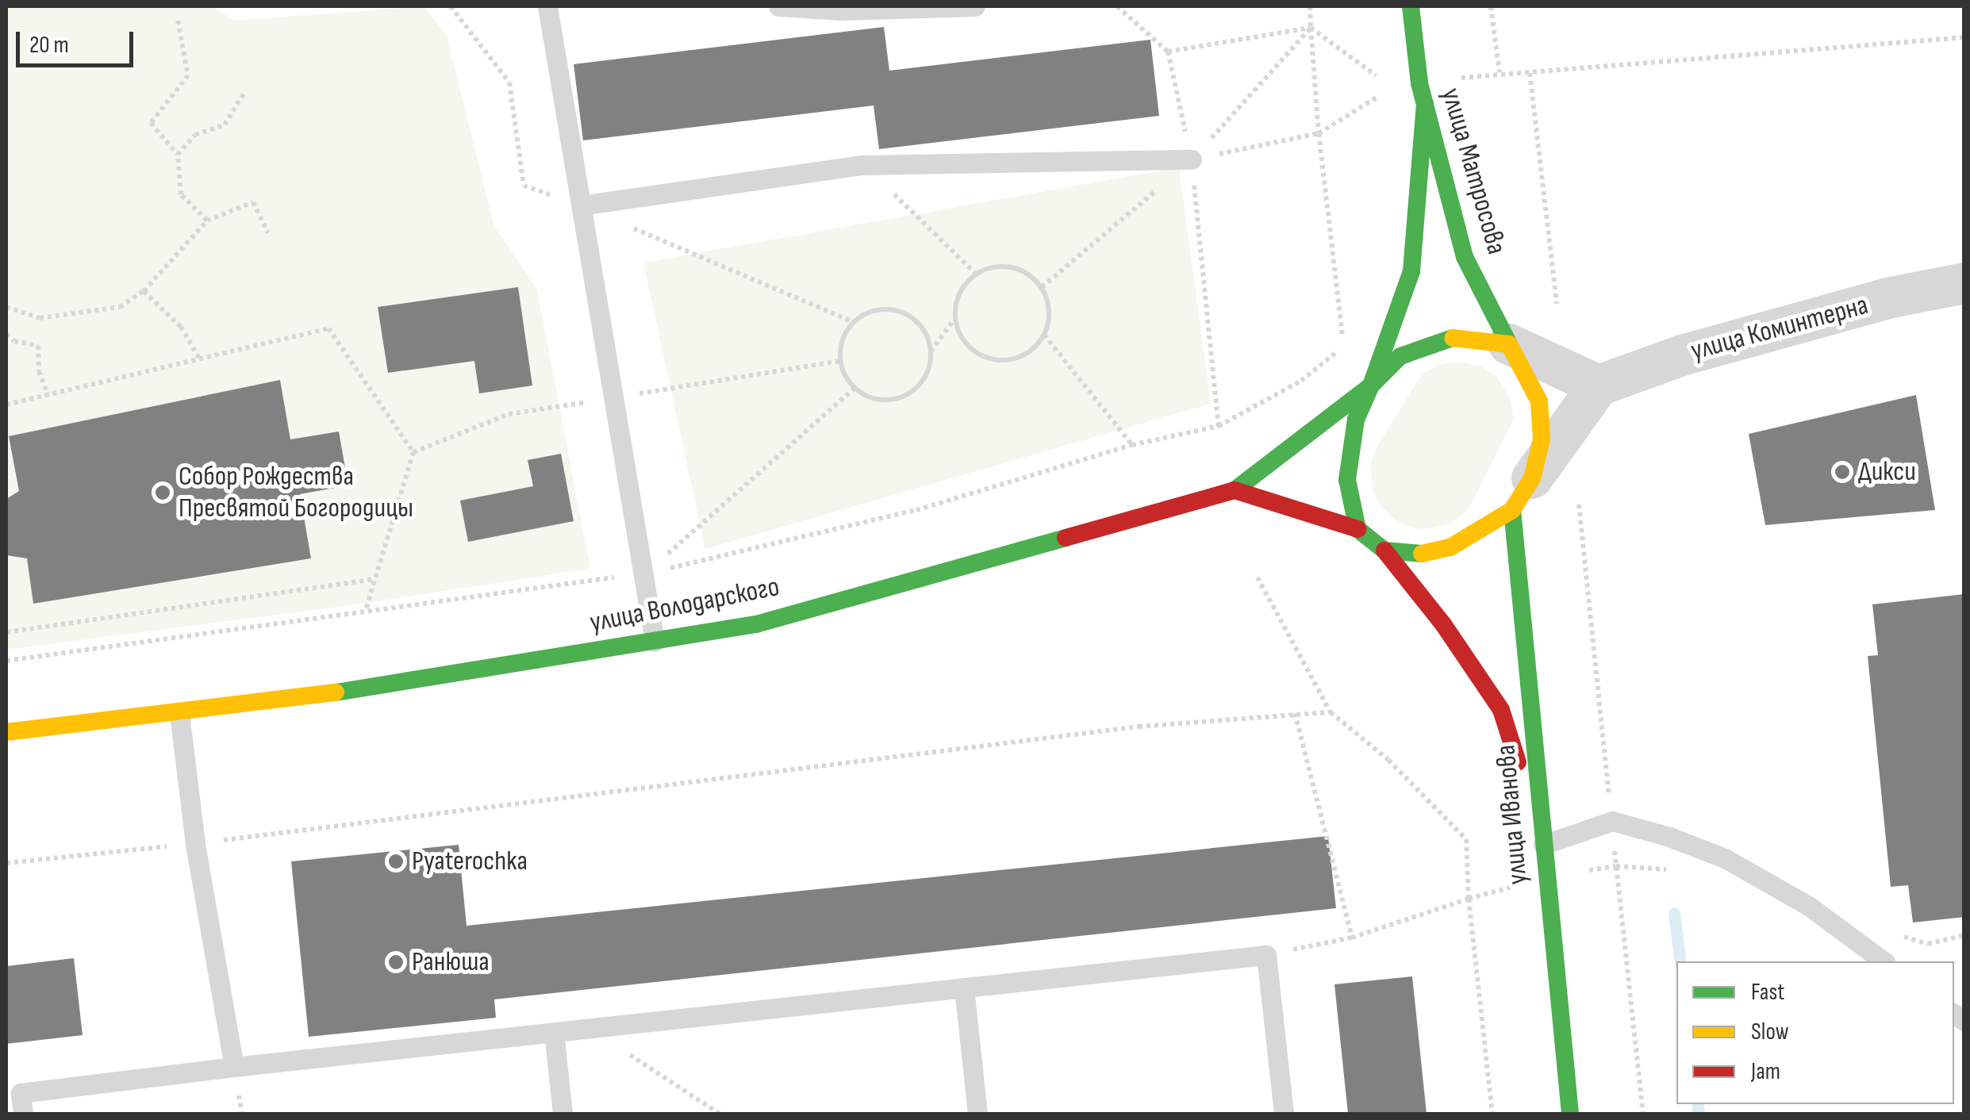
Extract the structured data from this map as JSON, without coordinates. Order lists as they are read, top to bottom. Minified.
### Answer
{"streets":{"street":["улица Матросова","улица Коминтерна","улица Володарского","улица Иванова"]},"crossings":[["улица Матросова","улица Иванова"]],"places":["Дикси","Собор Рождества Пресвятой Богородицы","Pyaterochka","Ранюша"],"legend":["Fast","Slow","Jam"],"scale_bar":"20 m"}
